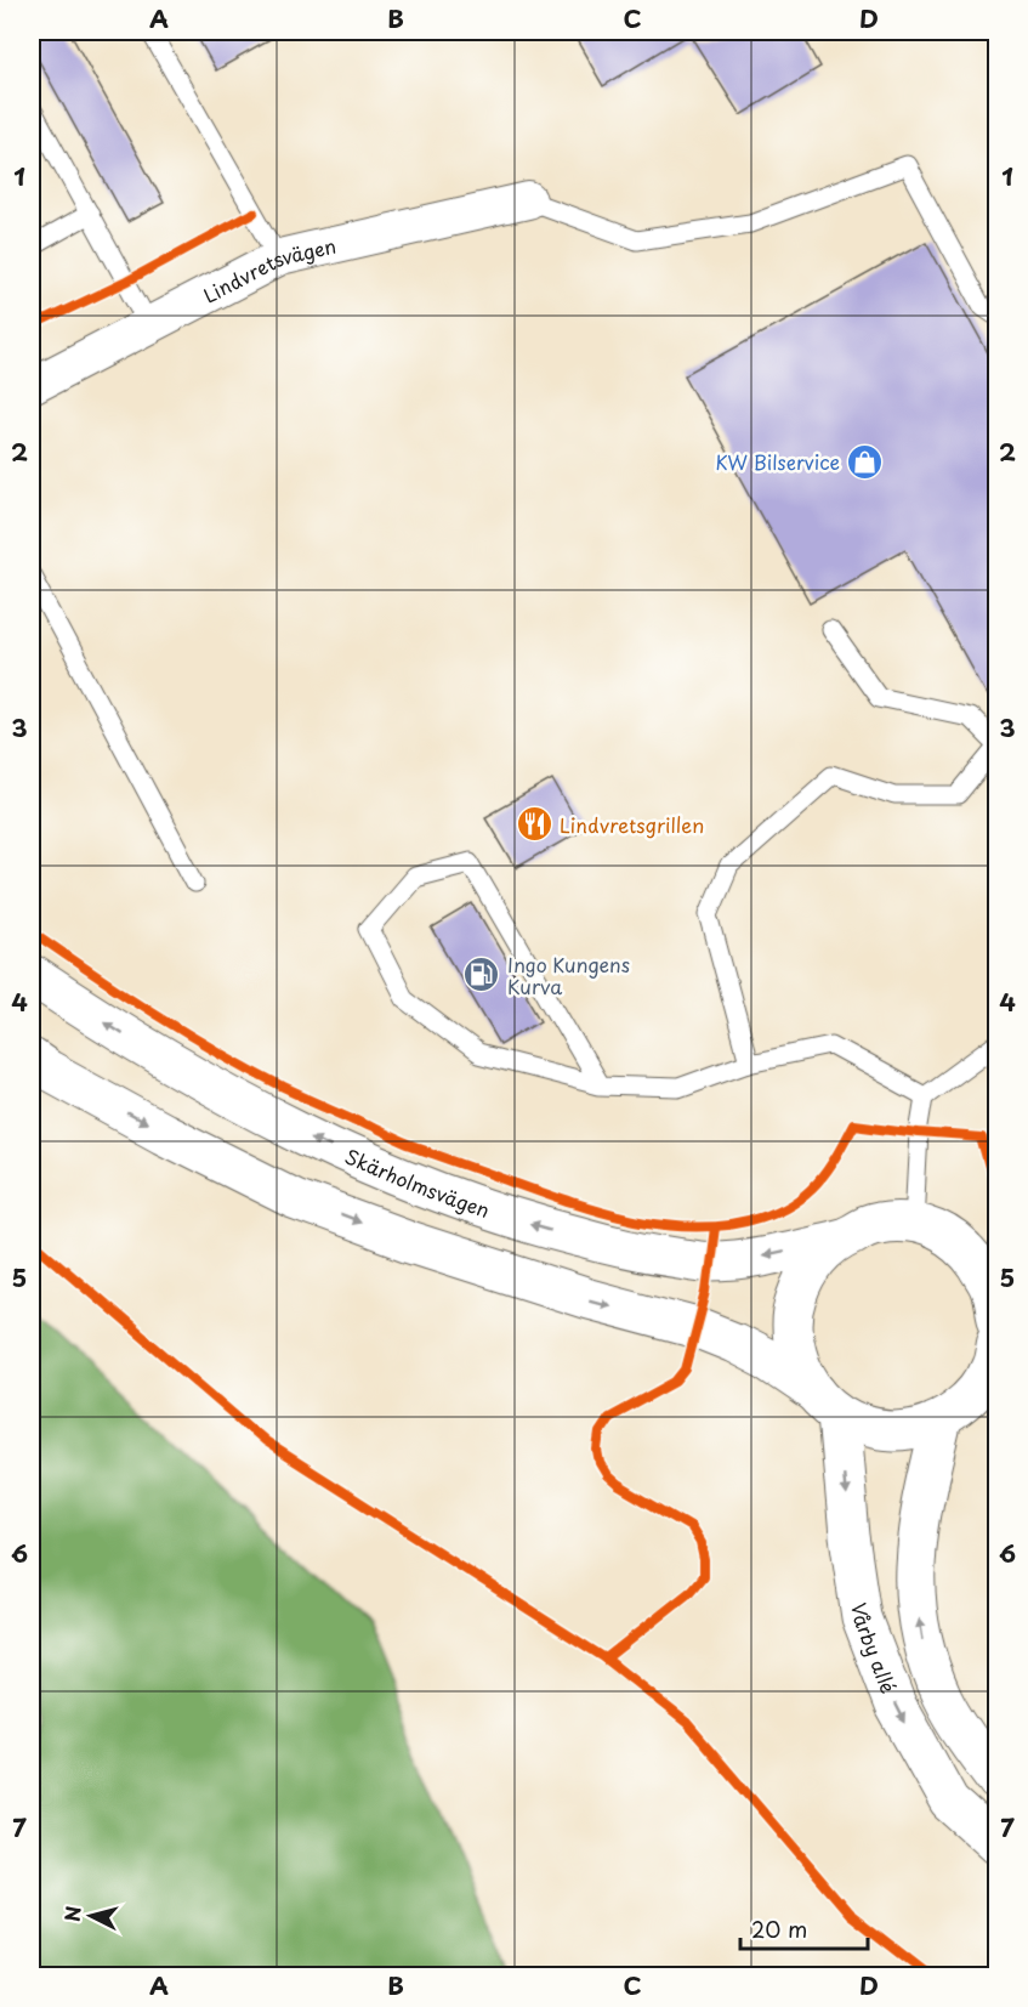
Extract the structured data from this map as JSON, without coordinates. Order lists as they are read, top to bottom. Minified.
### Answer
{"streets":{"main road":["Skärholmsvägen","Vårby allé"],"street":["Lindvretsvägen"]},"one_way":["Vårby allé"],"places":{"shop":["KW Bilservice"],"restaurant":["Lindvretsgrillen"],"fuel station":["Ingo Kungens Kurva"]},"scale_bar":"20 m","north":"left","grid":{"columns":["A","B","C","D"],"rows":["1","2","3","4","5","6","7"]}}
